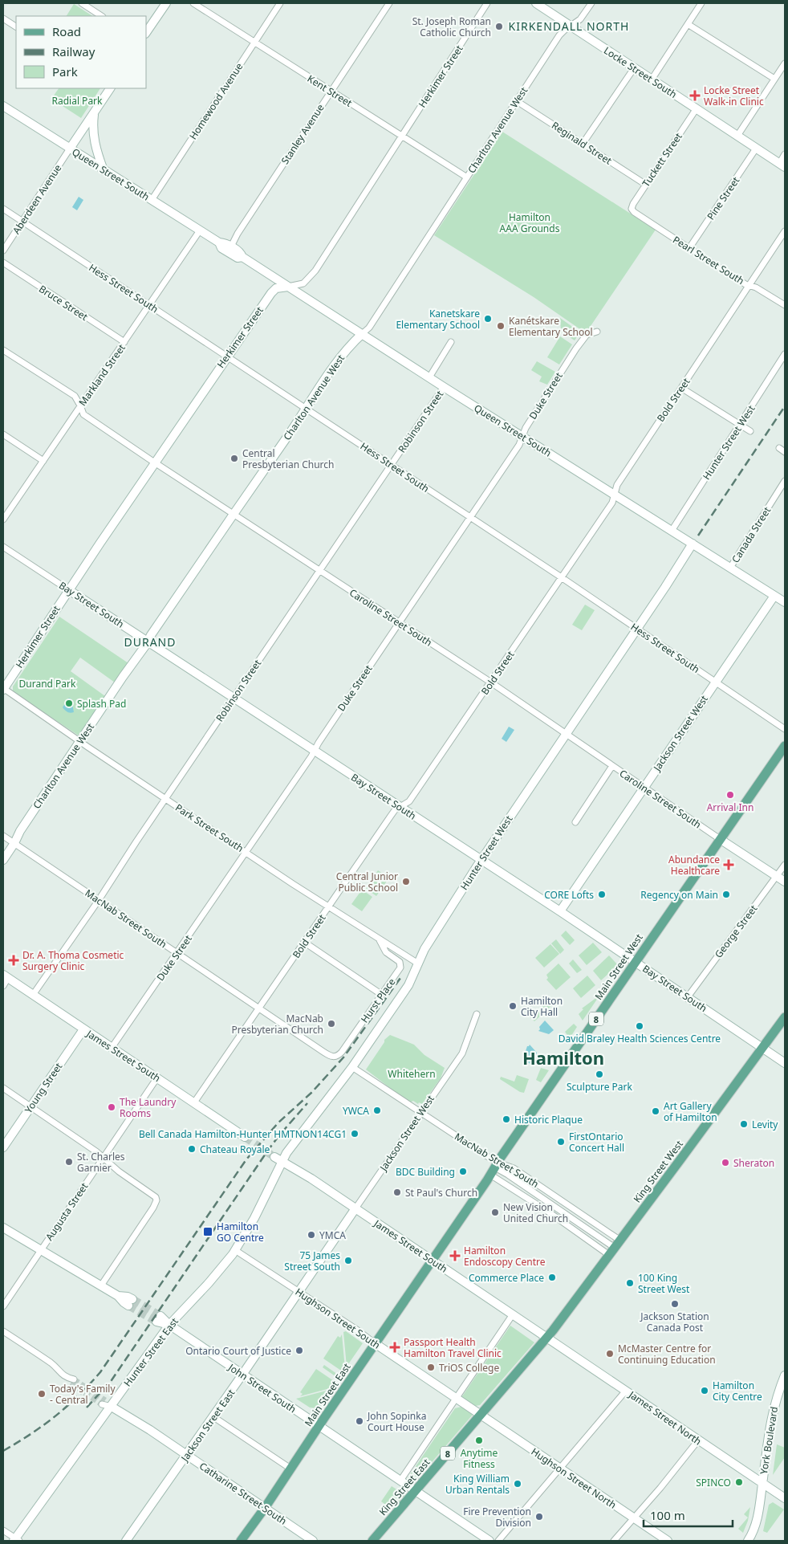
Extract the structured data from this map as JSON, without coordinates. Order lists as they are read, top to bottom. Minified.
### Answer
{"streets":{"main road":["Main Street West","8","King Street West","Main Street East","King Street East"],"street":["Locke Street South","Herkimer Street","Kent Street","Homewood Avenue","Charlton Avenue West","Stanley Avenue","Reginald Street","Tuckett Street","Queen Street South","Pine Street","Aberdeen Avenue","Pearl Street South","Hess Street South","Bruce Street","Markland Street","Duke Street","Bold Street","Robinson Street","Hunter Street West","Canada Street","Bay Street South","Caroline Street South","Jackson Street West","Park Street South","MacNab Street South","George Street","Hurst Place","James Street South","Young Street","Augusta Street","Hughson Street South","Hunter Street East","John Street South","James Street North","Jackson Street East","York Boulevard","Hughson Street North","Catharine Street South"]},"crossings":[["Locke Street South","Charlton Avenue West"],["Locke Street South","Tuckett Street"],["Locke Street South","Pine Street"],["Herkimer Street","Kent Street"],["Herkimer Street","Queen Street South"],["Herkimer Street","Hess Street South"],["Herkimer Street","Bay Street South"],["Herkimer Street","Caroline Street South"],["Herkimer Street","Park Street South"],["Kent Street","Homewood Avenue"],["Kent Street","Charlton Avenue West"],["Kent Street","Stanley Avenue"],["Homewood Avenue","Queen Street South"],["Charlton Avenue West","Reginald Street"],["Charlton Avenue West","Queen Street South"],["Charlton Avenue West","Hess Street South"],["Charlton Avenue West","Bay Street South"],["Charlton Avenue West","Caroline Street South"],["Charlton Avenue West","Park Street South"],["Charlton Avenue West","MacNab Street South"],["Stanley Avenue","Queen Street South"],["Reginald Street","Tuckett Street"],["Tuckett Street","Pearl Street South"],["Queen Street South","Aberdeen Avenue"],["Queen Street South","Markland Street"],["Queen Street South","Duke Street"],["Queen Street South","Bold Street"],["Queen Street South","Robinson Street"],["Queen Street South","Hunter Street West"],["Queen Street South","Canada Street"],["Queen Street South","Jackson Street West"],["Pine Street","Pearl Street South"],["Aberdeen Avenue","Hess Street South"],["Pearl Street South","Bold Street"],["Hess Street South","Markland Street"],["Hess Street South","Duke Street"],["Hess Street South","Bold Street"],["Hess Street South","Robinson Street"],["Hess Street South","Hunter Street West"],["Hess Street South","Jackson Street West"],["Bruce Street","Markland Street"],["Markland Street","Caroline Street South"],["Duke Street","Bay Street South"],["Duke Street","Caroline Street South"],["Duke Street","Park Street South"],["Duke Street","MacNab Street South"],["Duke Street","James Street South"],["Bold Street","Bay Street South"],["Bold Street","Caroline Street South"],["Bold Street","Park Street South"],["Bold Street","MacNab Street South"],["Bold Street","James Street South"],["Robinson Street","Bay Street South"],["Robinson Street","Caroline Street South"],["Robinson Street","Park Street South"],["Robinson Street","MacNab Street South"],["Robinson Street","James Street South"],["Hunter Street West","Bay Street South"],["Hunter Street West","Caroline Street South"],["Hunter Street West","Park Street South"],["Hunter Street West","MacNab Street South"],["Hunter Street West","James Street South"],["Hunter Street West","Hunter Street East"],["Bay Street South","Jackson Street West"],["Bay Street South","George Street"],["Bay Street South","Main Street West"],["Bay Street South","King Street West"],["Caroline Street South","Jackson Street West"],["Caroline Street South","George Street"],["Caroline Street South","Main Street West"],["Jackson Street West","MacNab Street South"],["Jackson Street West","James Street South"],["Jackson Street West","Jackson Street East"],["Park Street South","Hurst Place"],["MacNab Street South","Main Street West"],["MacNab Street South","Hurst Place"],["MacNab Street South","King Street West"],["Main Street West","James Street South"],["Main Street West","Main Street East"],["James Street South","Young Street"],["James Street South","King Street West"],["James Street South","Augusta Street"],["James Street South","Hunter Street East"],["James Street South","Main Street East"],["James Street South","James Street North"],["James Street South","Jackson Street East"],["James Street South","King Street East"],["King Street West","James Street North"],["King Street West","King Street East"],["Hughson Street South","Hunter Street East"],["Hughson Street South","Main Street East"],["Hughson Street South","Jackson Street East"],["Hughson Street South","Hughson Street North"],["Hughson Street South","King Street East"],["Hunter Street East","John Street South"],["Hunter Street East","Catharine Street South"],["John Street South","Main Street East"],["John Street South","Jackson Street East"],["John Street South","King Street East"],["Main Street East","Catharine Street South"],["James Street North","York Boulevard"],["James Street North","King Street East"],["Jackson Street East","Catharine Street South"],["Hughson Street North","King Street East"]],"districts":["KIRKENDALL NORTH","DURAND","Hamilton"],"parks":["Radial Park","Hamilton AAA Grounds","Durand Park","Whitehern"],"places":{"other":["St. Joseph Roman Catholic Church","Kanetskare Elementary School","Kanétskare Elementary School","Central Presbyterian Church","Splash Pad","Arrival Inn","Central Junior Public School","CORE Lofts","Regency on Main","Hamilton City Hall","MacNab Presbyterian Church","David Braley Health Sciences Centre","Sculpture Park","The Laundry Rooms","YWCA","Art Gallery of Hamilton","Historic Plaque","Levity","Bell Canada Hamilton-Hunter HMTNON14CG1","FirstOntario Concert Hall","Chateau Royale","St. Charles Garnier","Sheraton","BDC Building","St Paul's Church","New Vision United Church","YMCA","75 James Street South","Commerce Place","100 King Street West","Jackson Station Canada Post","Ontario Court of Justice","McMaster Centre for Continuing Education","TriOS College","Hamilton City Centre","Today's Family - Central","John Sopinka Court House","Anytime Fitness","SPINCO","King William Urban Rentals","Fire Prevention Division"],"health":["Locke Street Walk-in Clinic","Abundance Healthcare","Dr. A. Thoma Cosmetic Surgery Clinic","Hamilton Endoscopy Centre","Passport Health Hamilton Travel Clinic"],"transit":["Hamilton GO Centre"]},"legend":["Road","Railway","Park"],"scale_bar":"100 m"}
